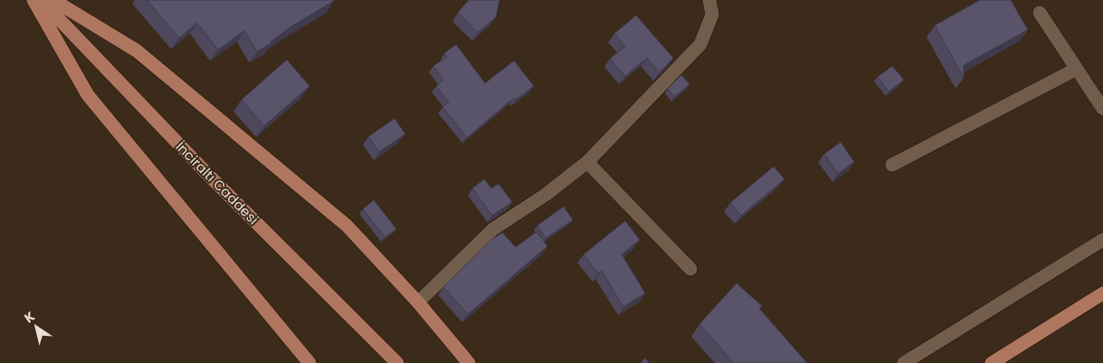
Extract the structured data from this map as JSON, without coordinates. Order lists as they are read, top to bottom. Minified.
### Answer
{"streets":{"main road":["İnciraltı Caddesi"]},"north":"top left"}
